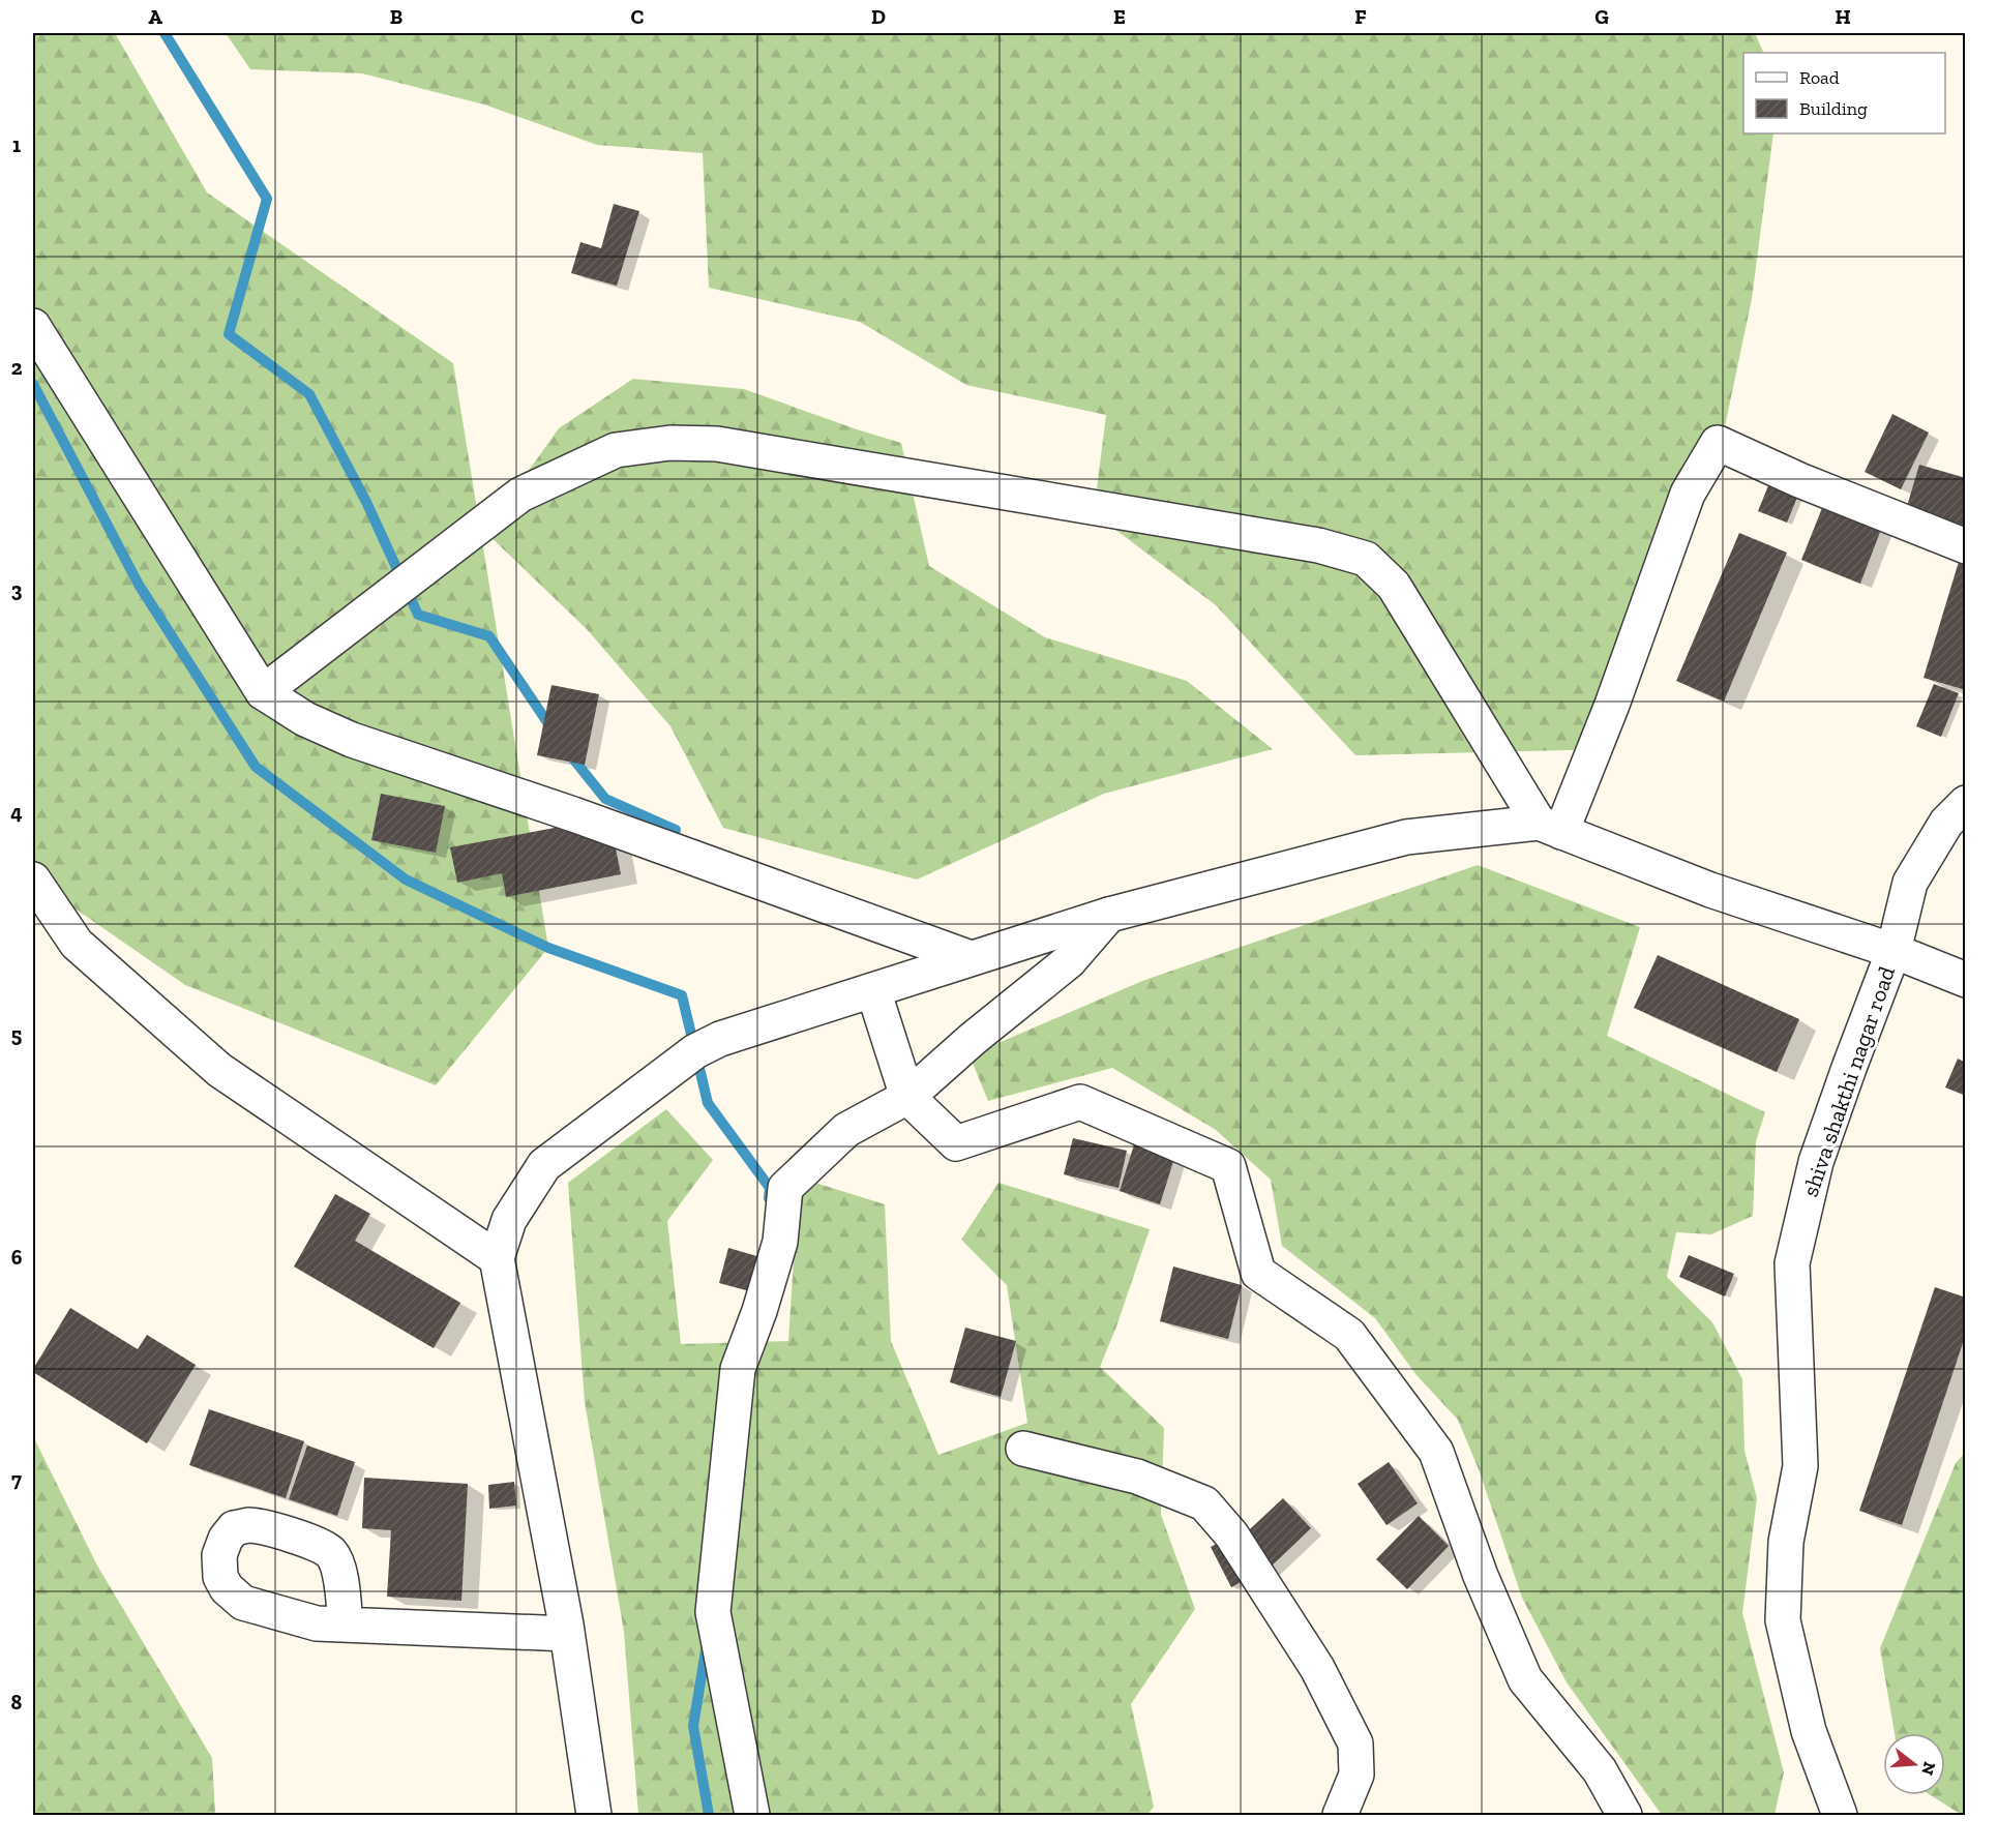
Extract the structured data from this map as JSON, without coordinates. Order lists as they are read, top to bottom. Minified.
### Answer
{"streets":{"street":["shiva shakthi nagar road"]},"legend":["Road","Building"],"north":"right","grid":{"columns":["A","B","C","D","E","F","G","H"],"rows":["1","2","3","4","5","6","7","8"]}}
